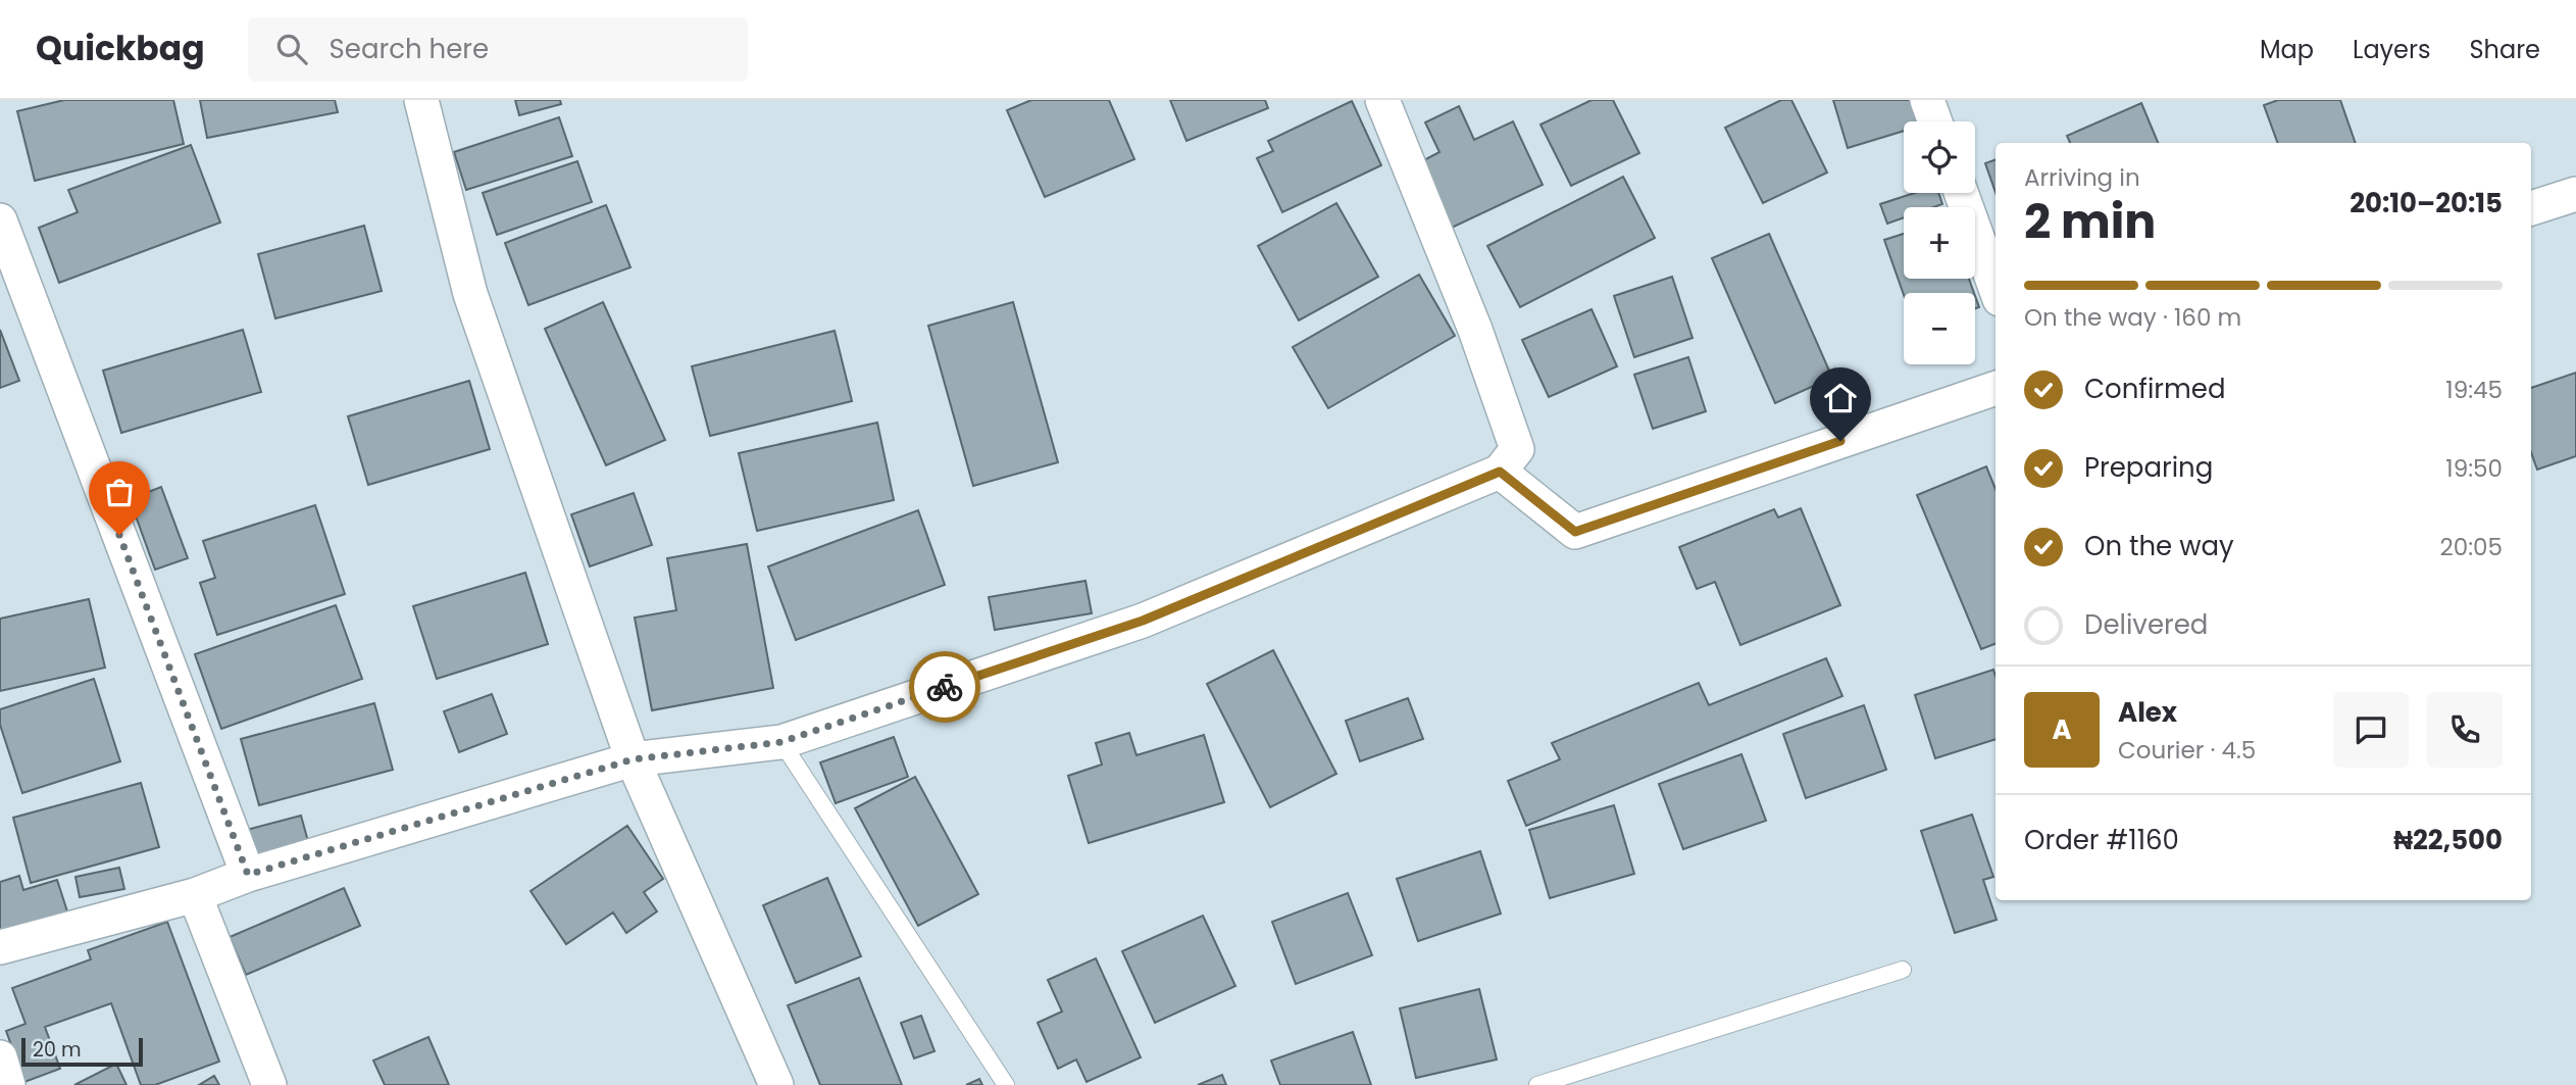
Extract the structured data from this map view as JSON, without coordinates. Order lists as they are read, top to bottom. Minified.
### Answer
{"scale_bar":"20 m","page":{"header":"Quickbag","search":"Search here","nav":["Map","Layers","Share"],"map_buttons":["+","−"],"heading":["2 min","Arriving in","20:10–20:15"],"panel":["Alex","Courier · 4.5","Order #1160","₦22,500"],"bar":"On the way · 160 m","list":[["Confirmed","19:45"],["Preparing","19:50"],["On the way","20:05"],"Delivered"],"round":"A","scale":"20 m"}}
